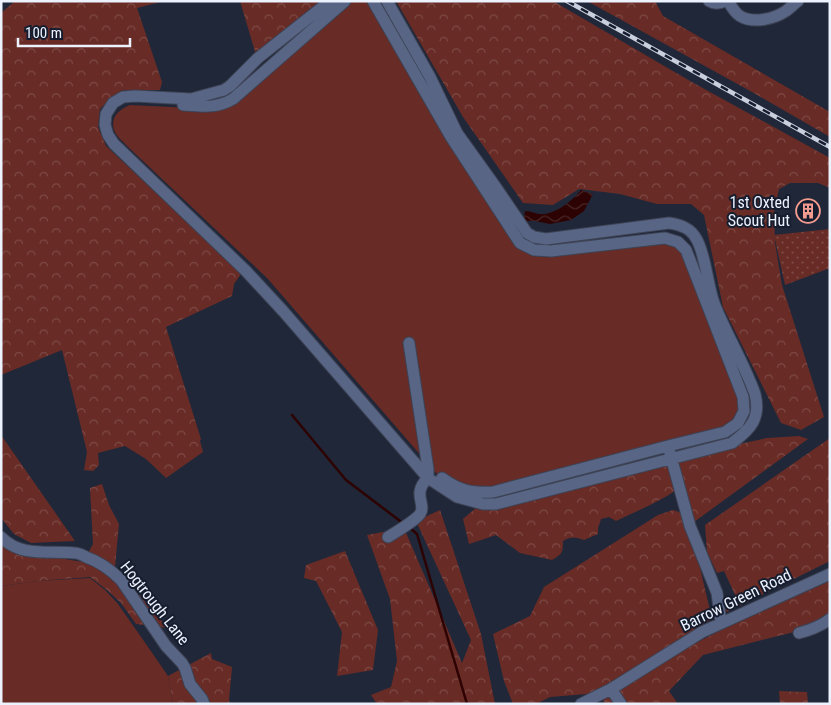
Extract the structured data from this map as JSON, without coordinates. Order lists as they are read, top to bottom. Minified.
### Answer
{"streets":{"street":["Barrow Green Road","Hogtrough Lane"]},"places":{"building":["1st Oxted Scout Hut"]},"scale_bar":"100 m"}
